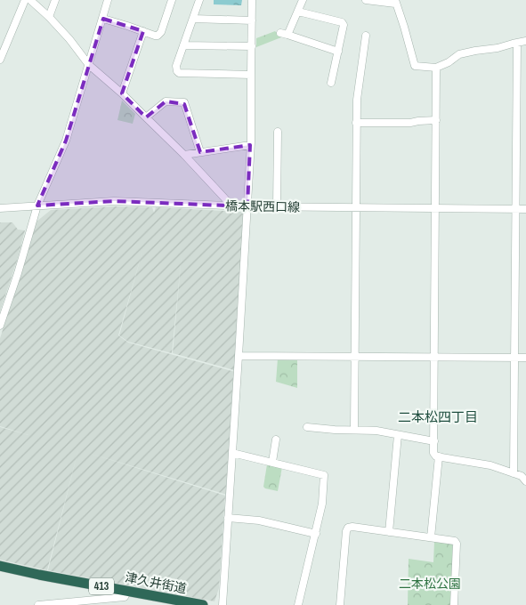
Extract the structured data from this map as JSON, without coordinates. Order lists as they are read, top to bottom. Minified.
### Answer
{"streets":{"highway":["津久井街道","413"],"street":["橋本駅西口線"]},"districts":["二本松四丁目"],"parks":["二本松公園"]}
